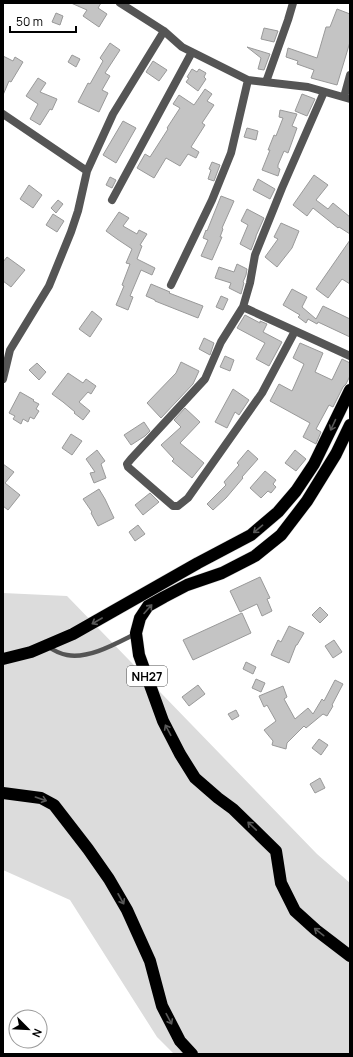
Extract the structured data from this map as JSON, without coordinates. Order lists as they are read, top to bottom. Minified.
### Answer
{"streets":{"highway":["NH27"]},"scale_bar":"50 m","north":"bottom right"}
